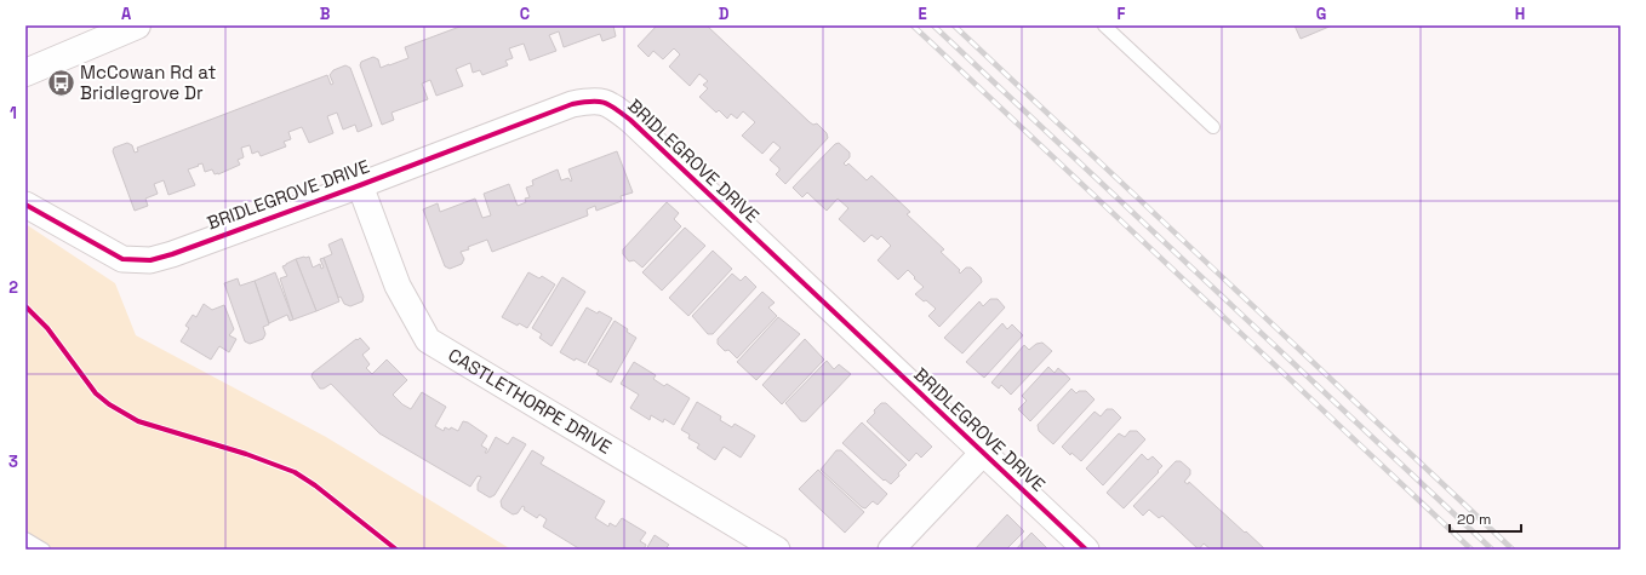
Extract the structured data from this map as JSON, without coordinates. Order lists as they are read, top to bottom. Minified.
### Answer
{"streets":{"street":["BRIDLEGROVE DRIVE","CASTLETHORPE DRIVE"]},"crossings":[["BRIDLEGROVE DRIVE","CASTLETHORPE DRIVE"]],"places":{"bus stop":["McCowan Rd at Bridlegrove Dr"]},"scale_bar":"20 m","grid":{"columns":["A","B","C","D","E","F","G","H"],"rows":["1","2","3"]}}
